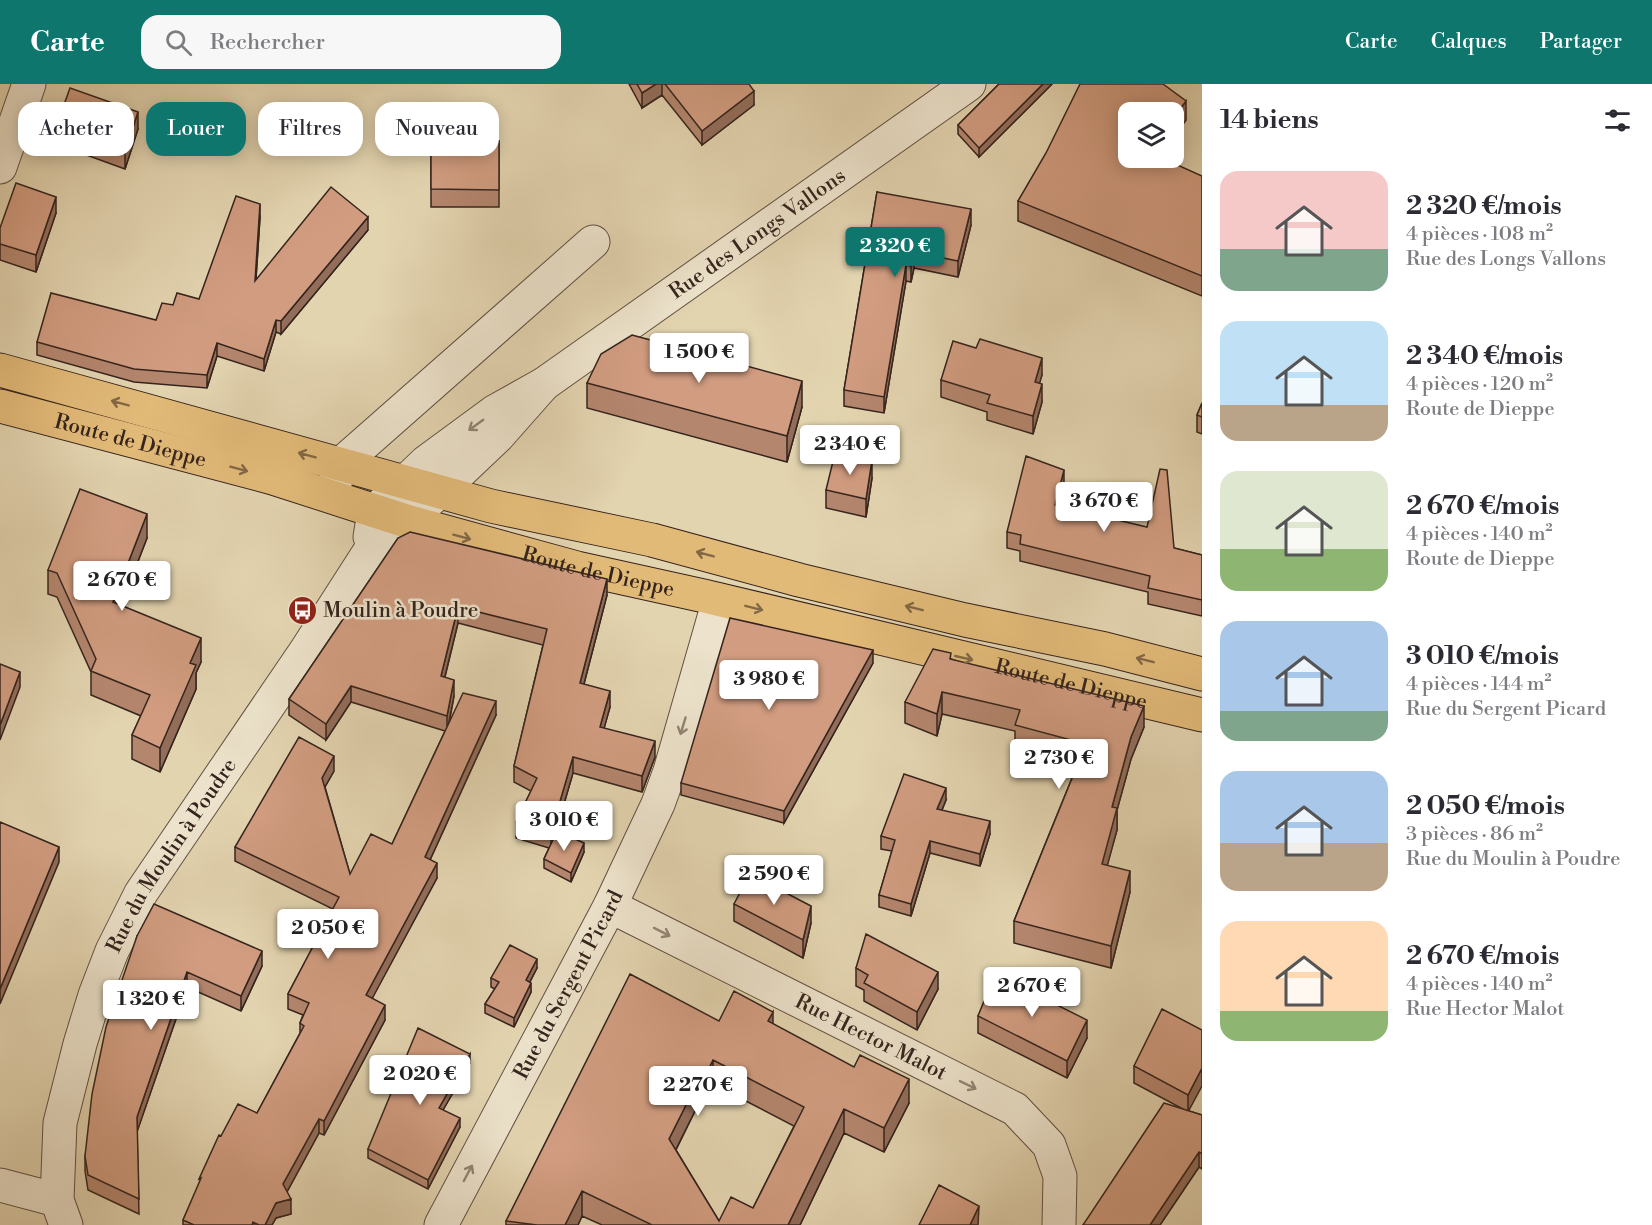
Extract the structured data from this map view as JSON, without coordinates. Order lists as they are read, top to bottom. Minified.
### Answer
{"streets":{"main road":["Route de Dieppe"],"street":["Rue des Longs Vallons","Rue du Moulin à Poudre","Rue du Sergent Picard","Rue Hector Malot"]},"crossings":[["Rue des Longs Vallons","Route de Dieppe"],["Rue des Longs Vallons","Rue du Moulin à Poudre"],["Route de Dieppe","Rue du Moulin à Poudre"],["Route de Dieppe","Rue du Sergent Picard"],["Rue du Sergent Picard","Rue Hector Malot"]],"one_way":["Rue Hector Malot"],"places":{"bus stop":["Moulin à Poudre"]},"page":{"header":"Carte","search":"Rechercher","nav":["Carte","Calques","Partager"],"heading":"14 biens","chip":["Acheter","Louer","Filtres","Nouveau"],"list":[{"name":"2 320 €/mois","note":"4 pièces · 108 m² · Rue des Longs Vallons"},{"name":"2 340 €/mois","note":"4 pièces · 120 m² · Route de Dieppe"},{"name":"2 670 €/mois","note":"4 pièces · 140 m² · Route de Dieppe"},{"name":"3 010 €/mois","note":"4 pièces · 144 m² · Rue du Sergent Picard"},{"name":"2 050 €/mois","note":"3 pièces · 86 m² · Rue du Moulin à Poudre"},{"name":"2 670 €/mois","note":"4 pièces · 140 m² · Rue Hector Malot"}],"price":["2 320 €","1 500 €","2 340 €","3 670 €","2 670 €","3 980 €","2 730 €","3 010 €","2 590 €","2 050 €","2 670 €","1 320 €","2 020 €","2 270 €"]}}
